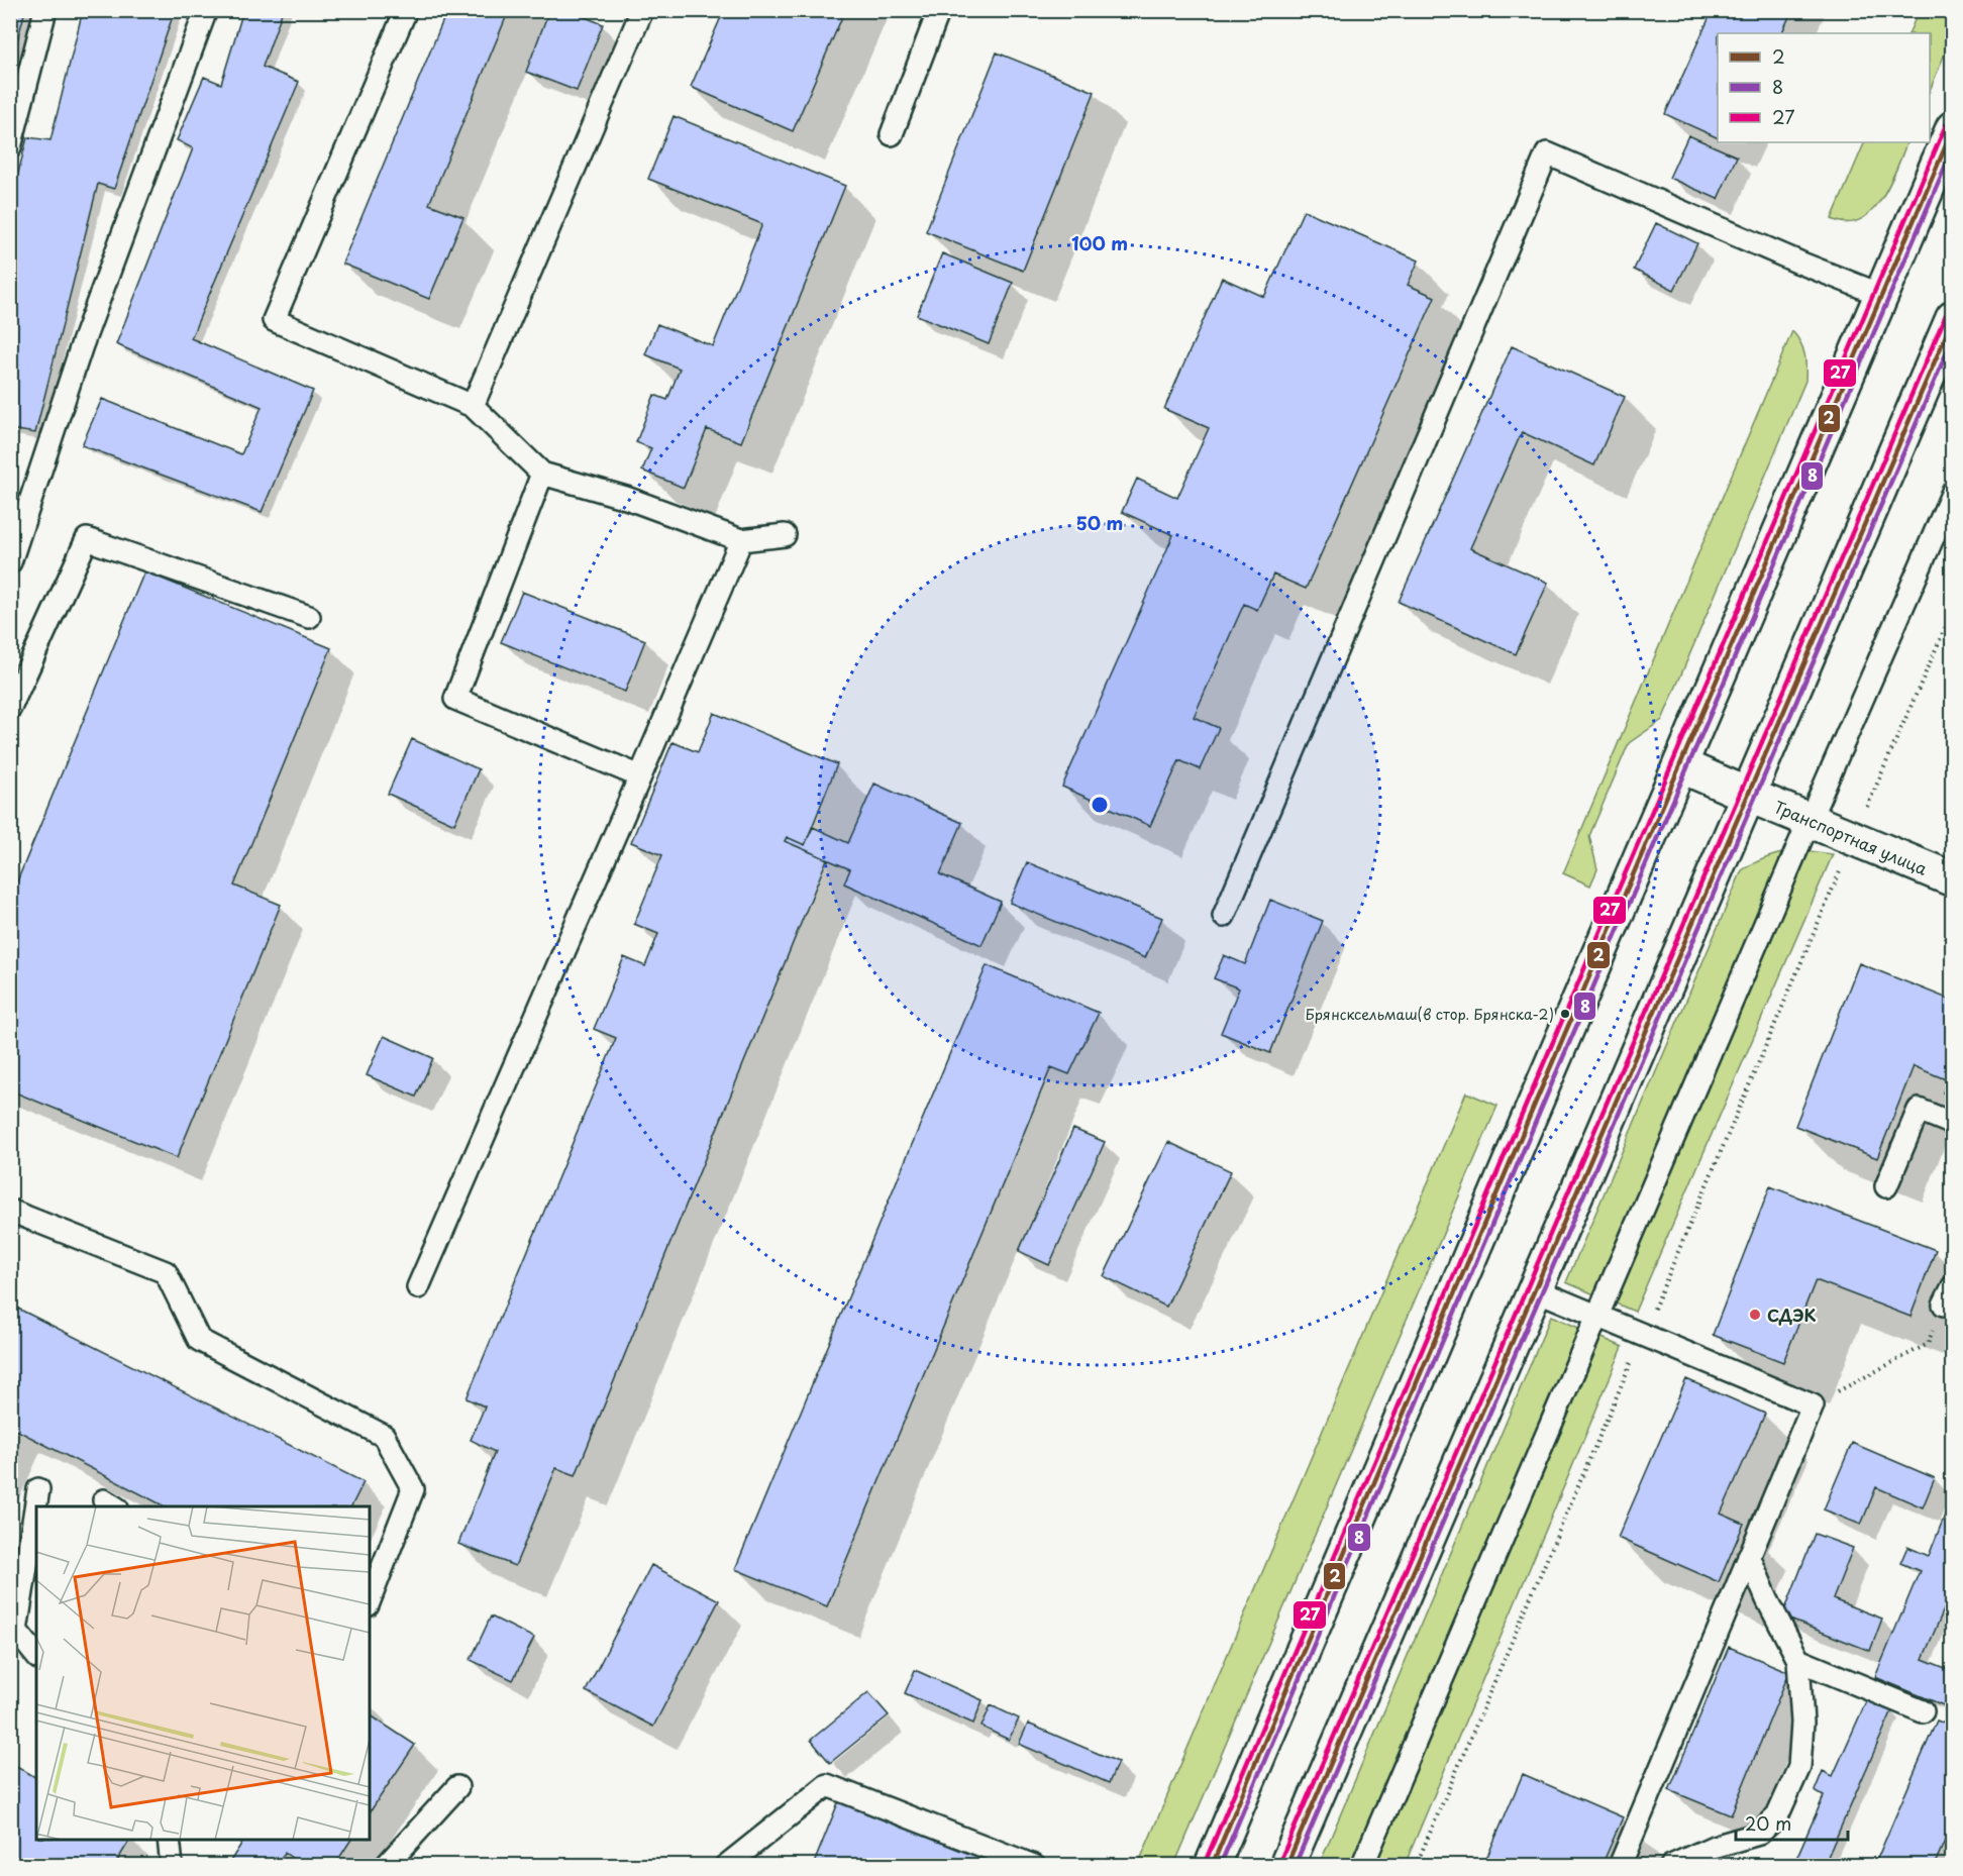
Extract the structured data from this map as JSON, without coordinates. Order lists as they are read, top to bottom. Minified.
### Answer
{"streets":{"main road":["Транспортная улица"]},"places":["Брянсксельмаш(в стор. Брянска-2)","СДЭК"],"lines":["transit line 27","transit line 2","transit line 8"],"legend":["2","8","27"],"scale_bar":"20 m","rings":["100 m","50 m"]}
